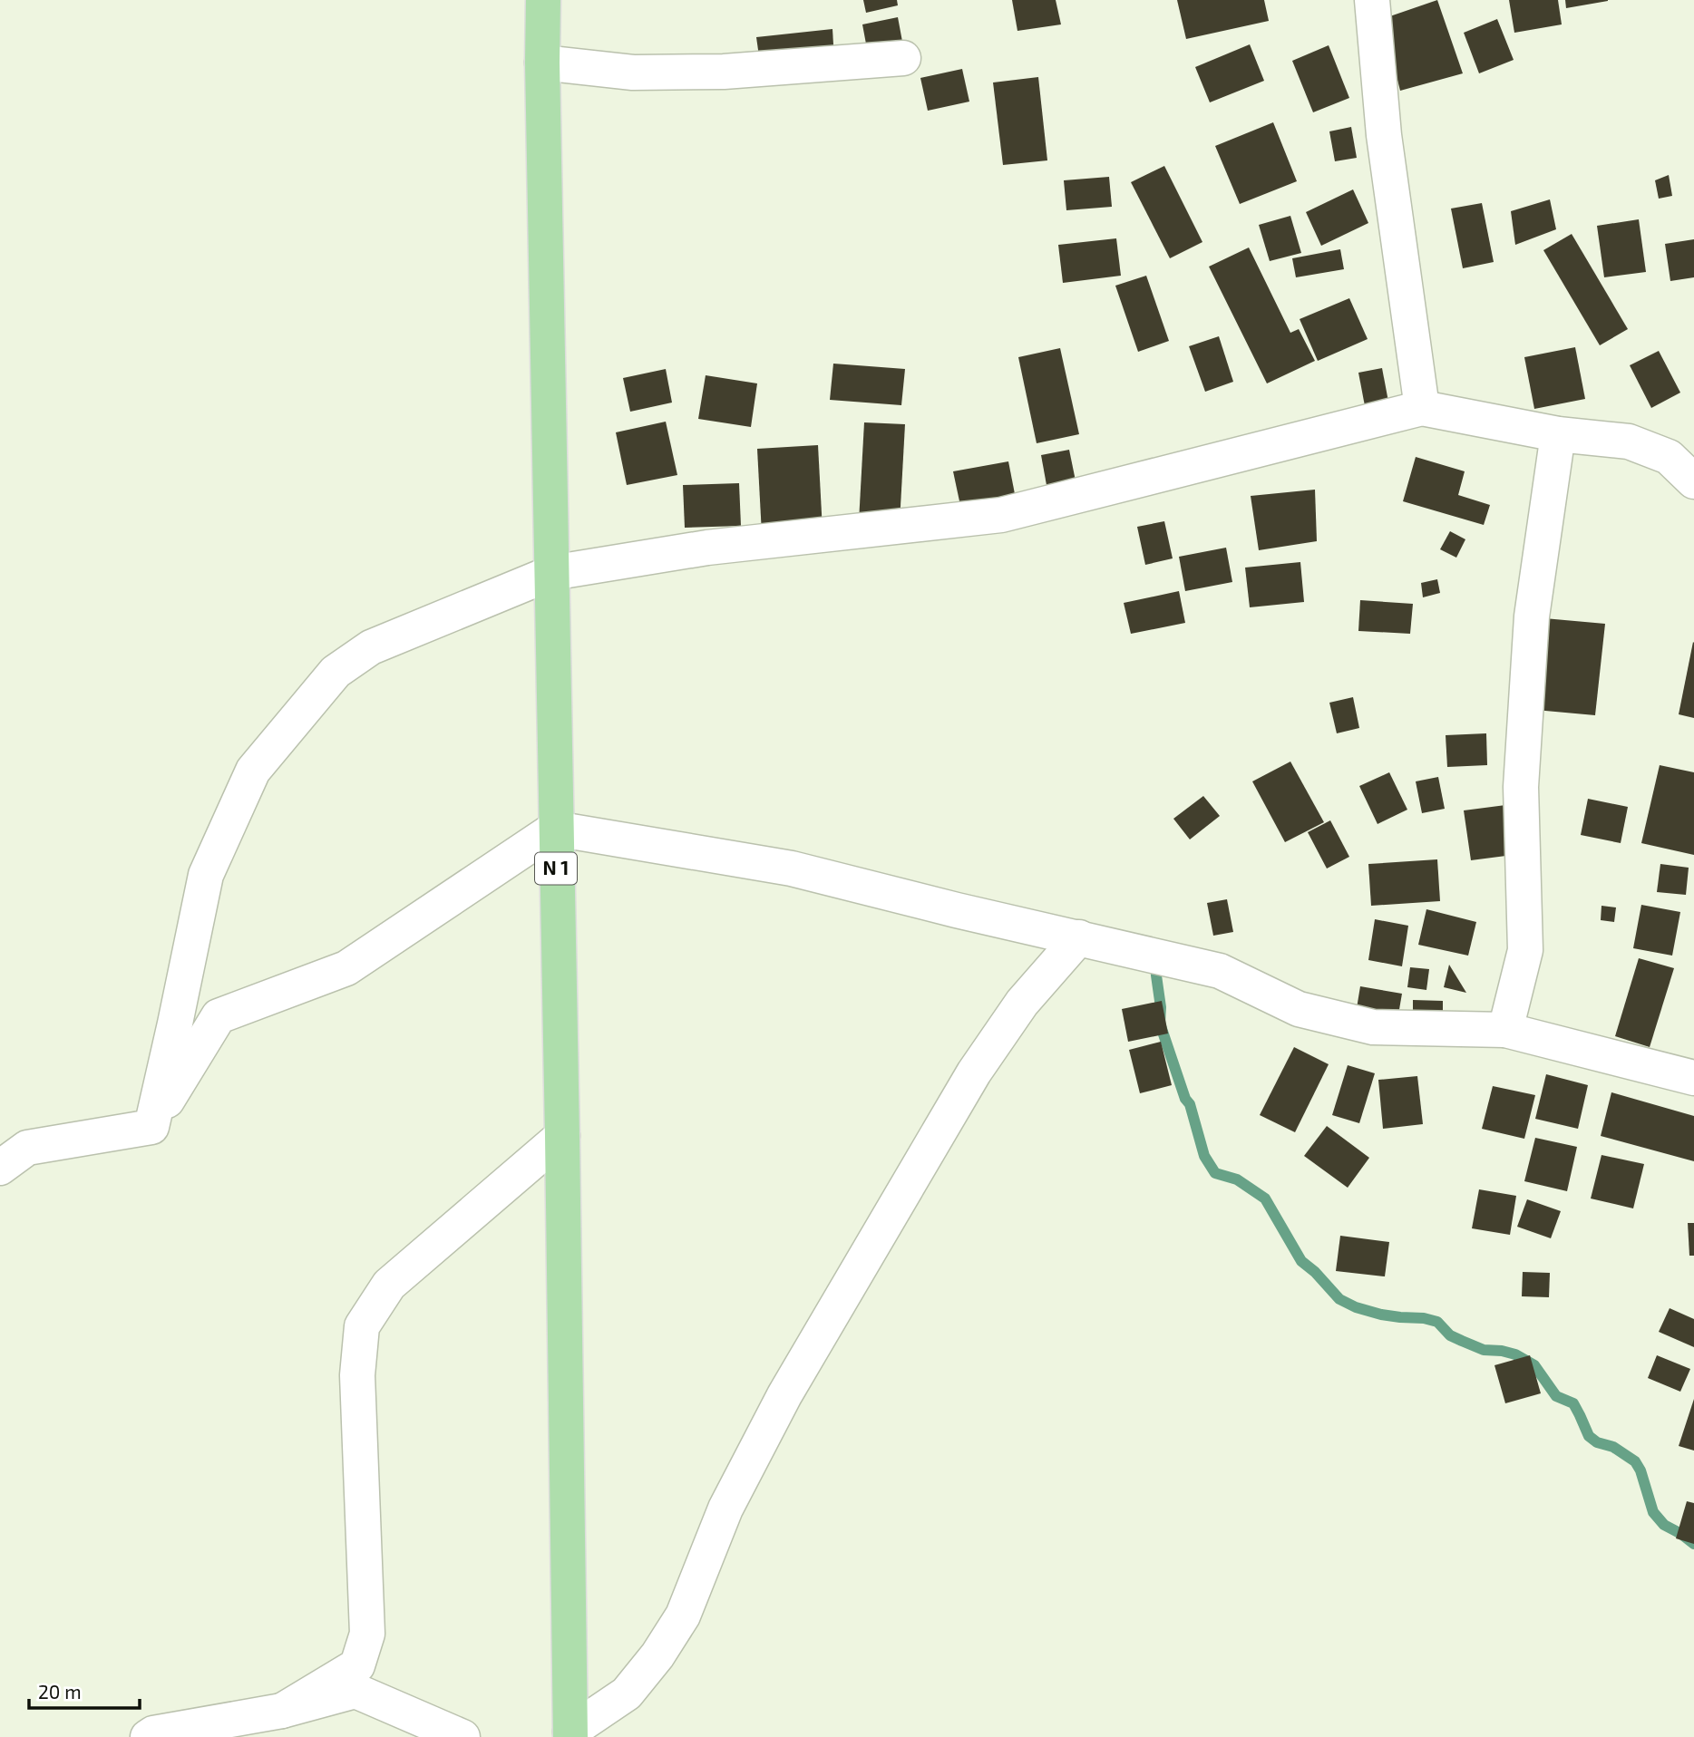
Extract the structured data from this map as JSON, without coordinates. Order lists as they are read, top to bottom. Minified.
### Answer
{"streets":{"highway":["N 1"]},"scale_bar":"20 m"}
